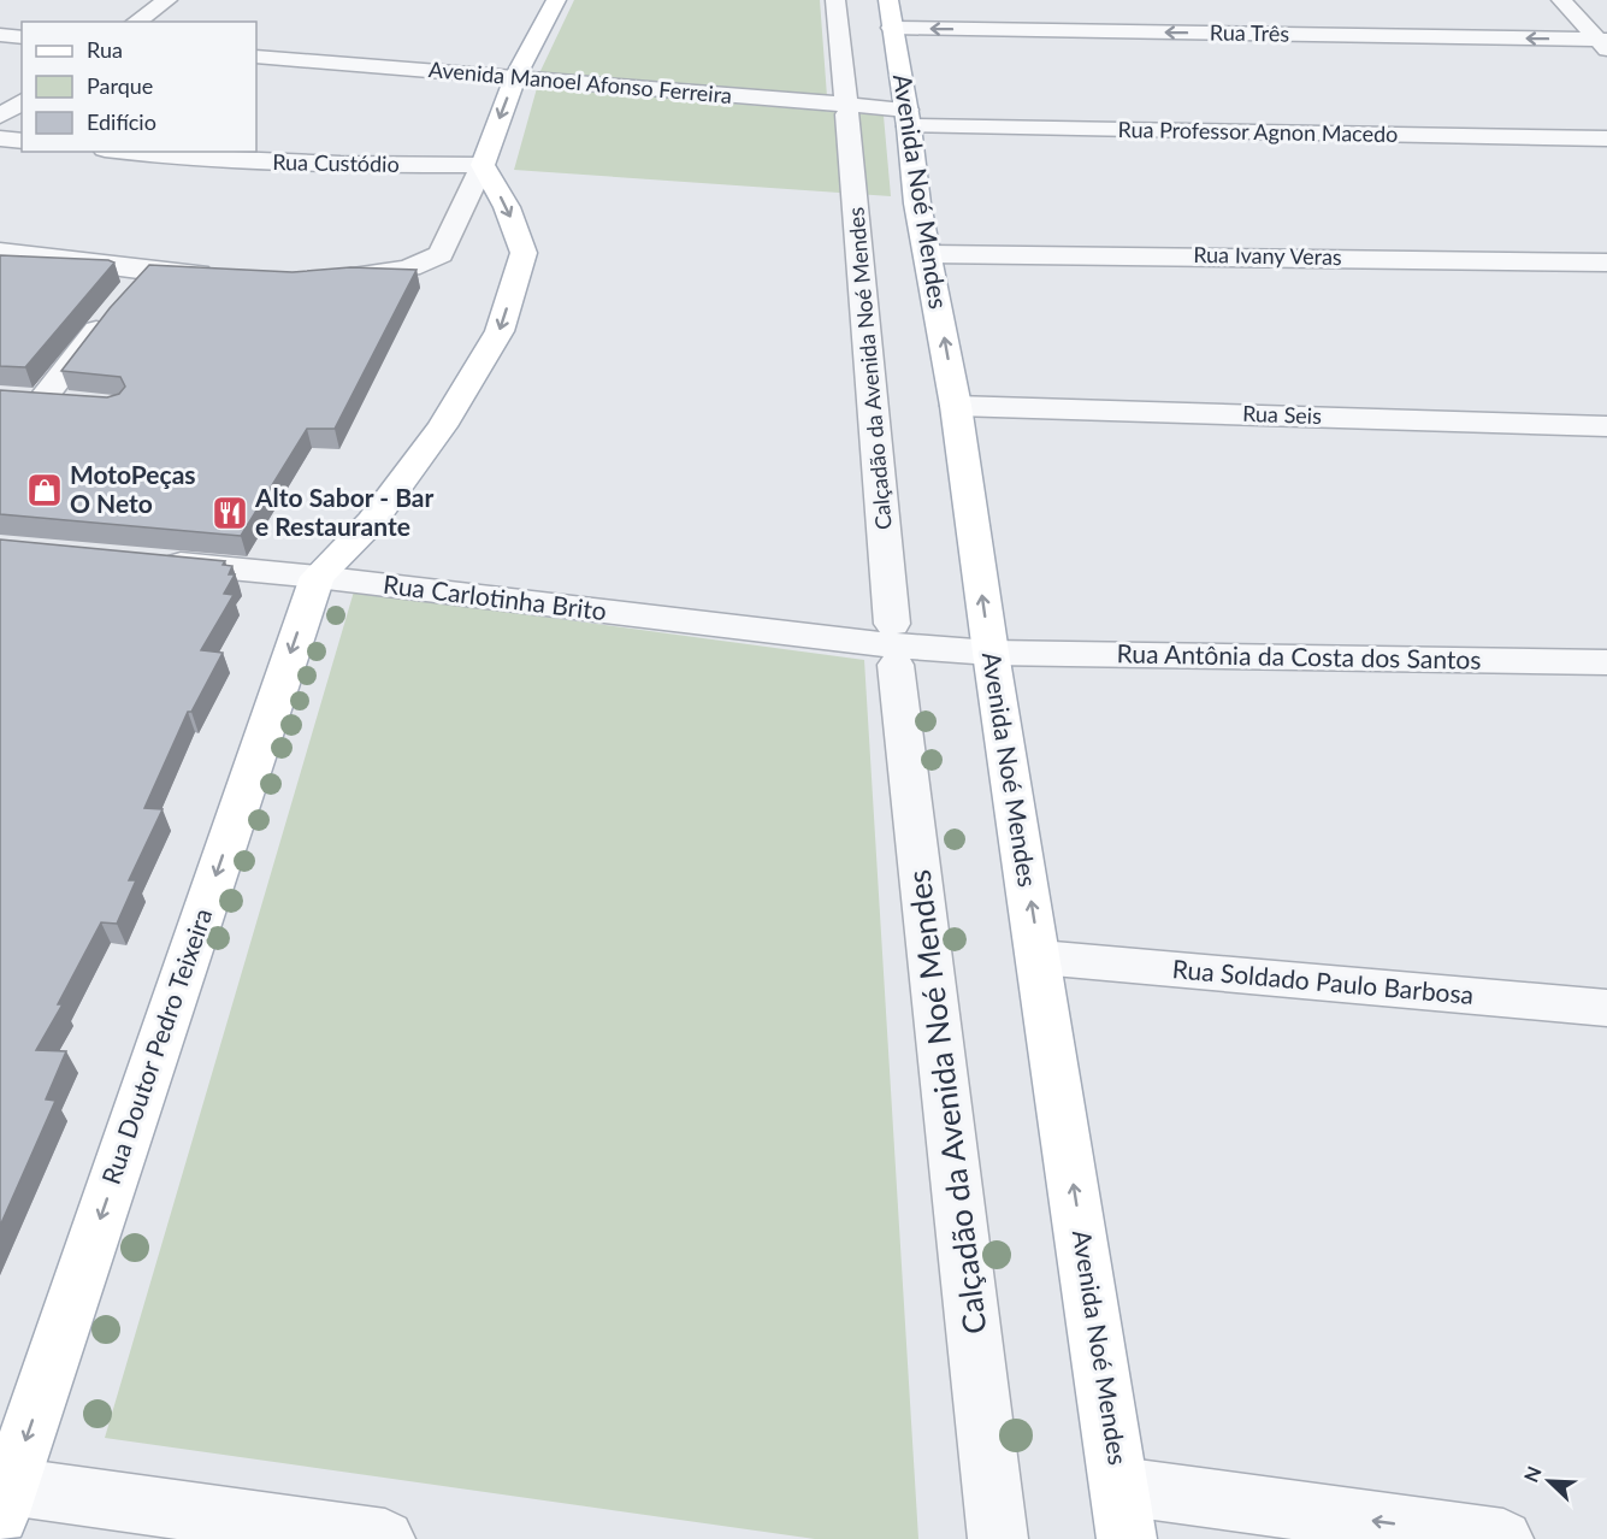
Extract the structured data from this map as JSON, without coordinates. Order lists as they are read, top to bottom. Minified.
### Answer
{"streets":{"main road":["Avenida Noé Mendes","Rua Doutor Pedro Teixeira"],"street":["Rua Três","Avenida Manoel Afonso Ferreira","Rua Professor Agnon Macedo","Rua Custódio","Rua Ivany Veras","Calçadão da Avenida Noé Mendes","Rua Seis","Rua Carlotinha Brito","Rua Antônia da Costa dos Santos","Rua Soldado Paulo Barbosa"]},"crossings":[["Rua Três","Avenida Noé Mendes"],["Avenida Manoel Afonso Ferreira","Rua Professor Agnon Macedo"],["Avenida Manoel Afonso Ferreira","Avenida Noé Mendes"],["Rua Professor Agnon Macedo","Avenida Noé Mendes"],["Avenida Noé Mendes","Rua Ivany Veras"],["Avenida Noé Mendes","Rua Seis"],["Avenida Noé Mendes","Rua Carlotinha Brito"],["Avenida Noé Mendes","Rua Antônia da Costa dos Santos"],["Avenida Noé Mendes","Rua Soldado Paulo Barbosa"],["Rua Carlotinha Brito","Rua Antônia da Costa dos Santos"],["Rua Carlotinha Brito","Rua Doutor Pedro Teixeira"]],"one_way":["Rua Três","Avenida Noé Mendes","Rua Doutor Pedro Teixeira"],"places":{"shop":["MotoPeças O Neto"],"restaurant":["Alto Sabor - Bar e Restaurante"]},"legend":["Rua","Parque","Edifício"],"north":"top left"}
